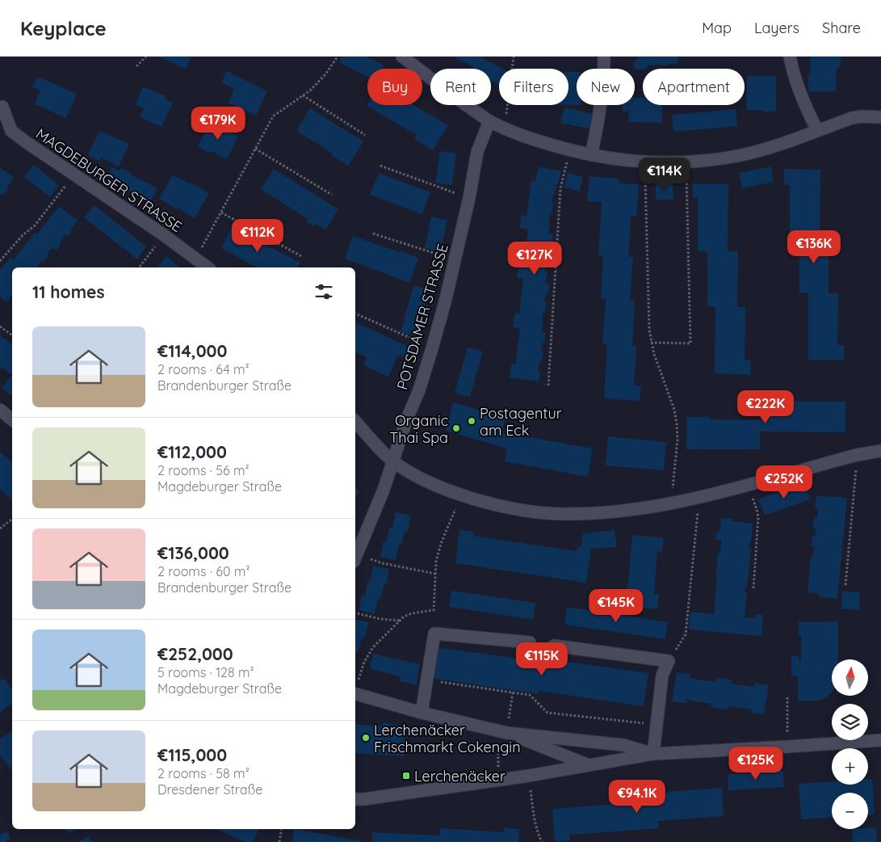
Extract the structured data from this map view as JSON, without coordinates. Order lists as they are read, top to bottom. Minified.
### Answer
{"streets":{"street":["MAGDEBURGER STRASSE","POTSDAMER STRASSE"]},"places":{"other":["Postagentur am Eck","Organic Thai Spa","Lerchenäcker Frischmarkt Cokengin"],"transit":["Lerchenäcker"]},"north":"top","page":{"header":"Keyplace","nav":["Map","Layers","Share"],"chip":["Buy","Rent","Filters","New","Apartment"],"price":["€179K","€114K","€112K","€136K","€127K","€222K","€252K","€145K","€115K","€125K","€94.1K"],"heading":"11 homes","list":[{"name":"€114,000","note":"2 rooms · 64 m² · Brandenburger Straße"},{"name":"€112,000","note":"2 rooms · 56 m² · Magdeburger Straße"},{"name":"€136,000","note":"2 rooms · 60 m² · Brandenburger Straße"},{"name":"€252,000","note":"5 rooms · 128 m² · Magdeburger Straße"},{"name":"€115,000","note":"2 rooms · 58 m² · Dresdener Straße"}],"map_buttons":["+","−"]}}
